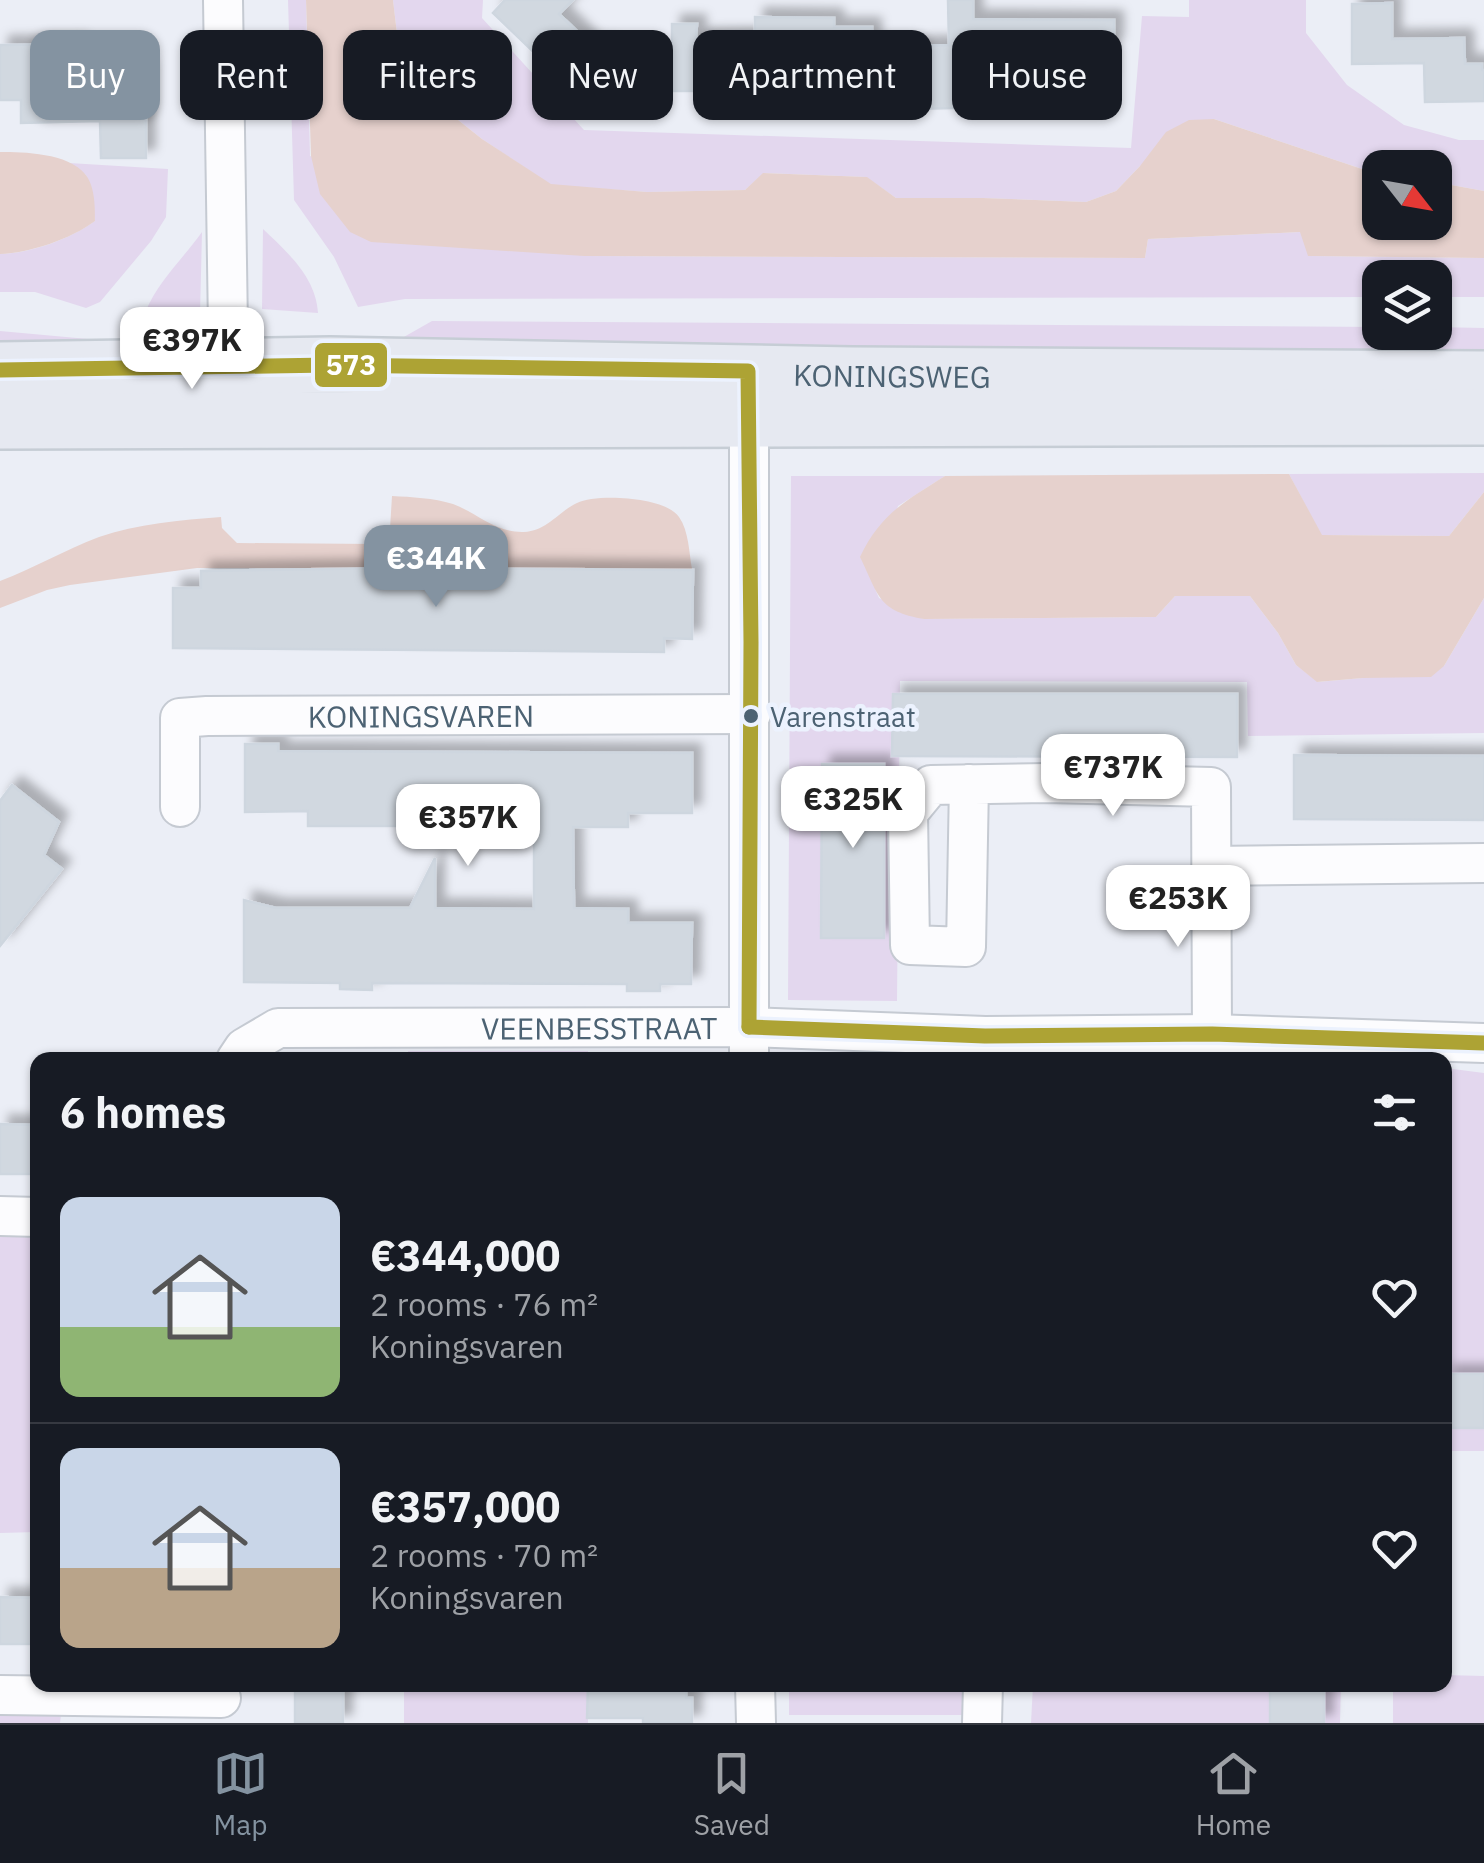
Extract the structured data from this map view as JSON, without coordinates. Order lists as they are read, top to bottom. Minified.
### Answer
{"streets":{"main road":["KONINGSWEG"],"street":["KONINGSVAREN","VEENBESSTRAAT"]},"places":["Varenstraat"],"lines":["transit line 573"],"north":"bottom right","page":{"chip":["Buy","Rent","Filters","New","Apartment","House"],"price":["€397K","€344K","€737K","€325K","€357K","€253K"],"heading":"6 homes","list":[{"name":"€344,000","note":"2 rooms · 76 m² · Koningsvaren"},{"name":"€357,000","note":"2 rooms · 70 m² · Koningsvaren"}],"tabs":["Map","Saved","Home"]}}
